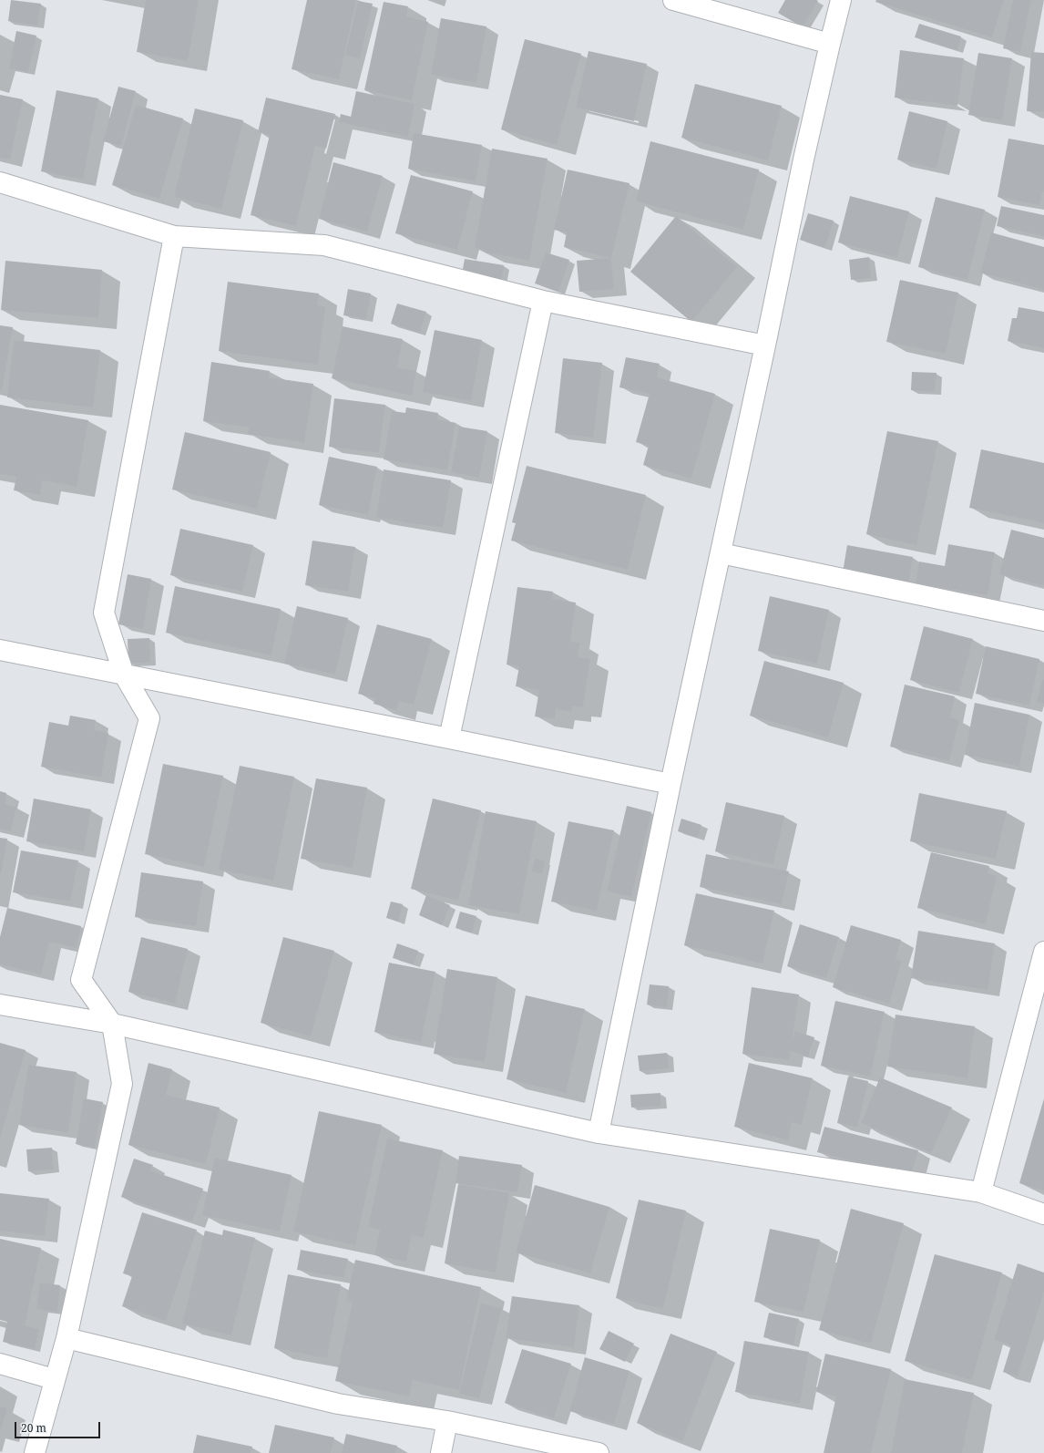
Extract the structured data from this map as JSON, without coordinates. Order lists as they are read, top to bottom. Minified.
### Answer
{"scale_bar":"20 m"}
